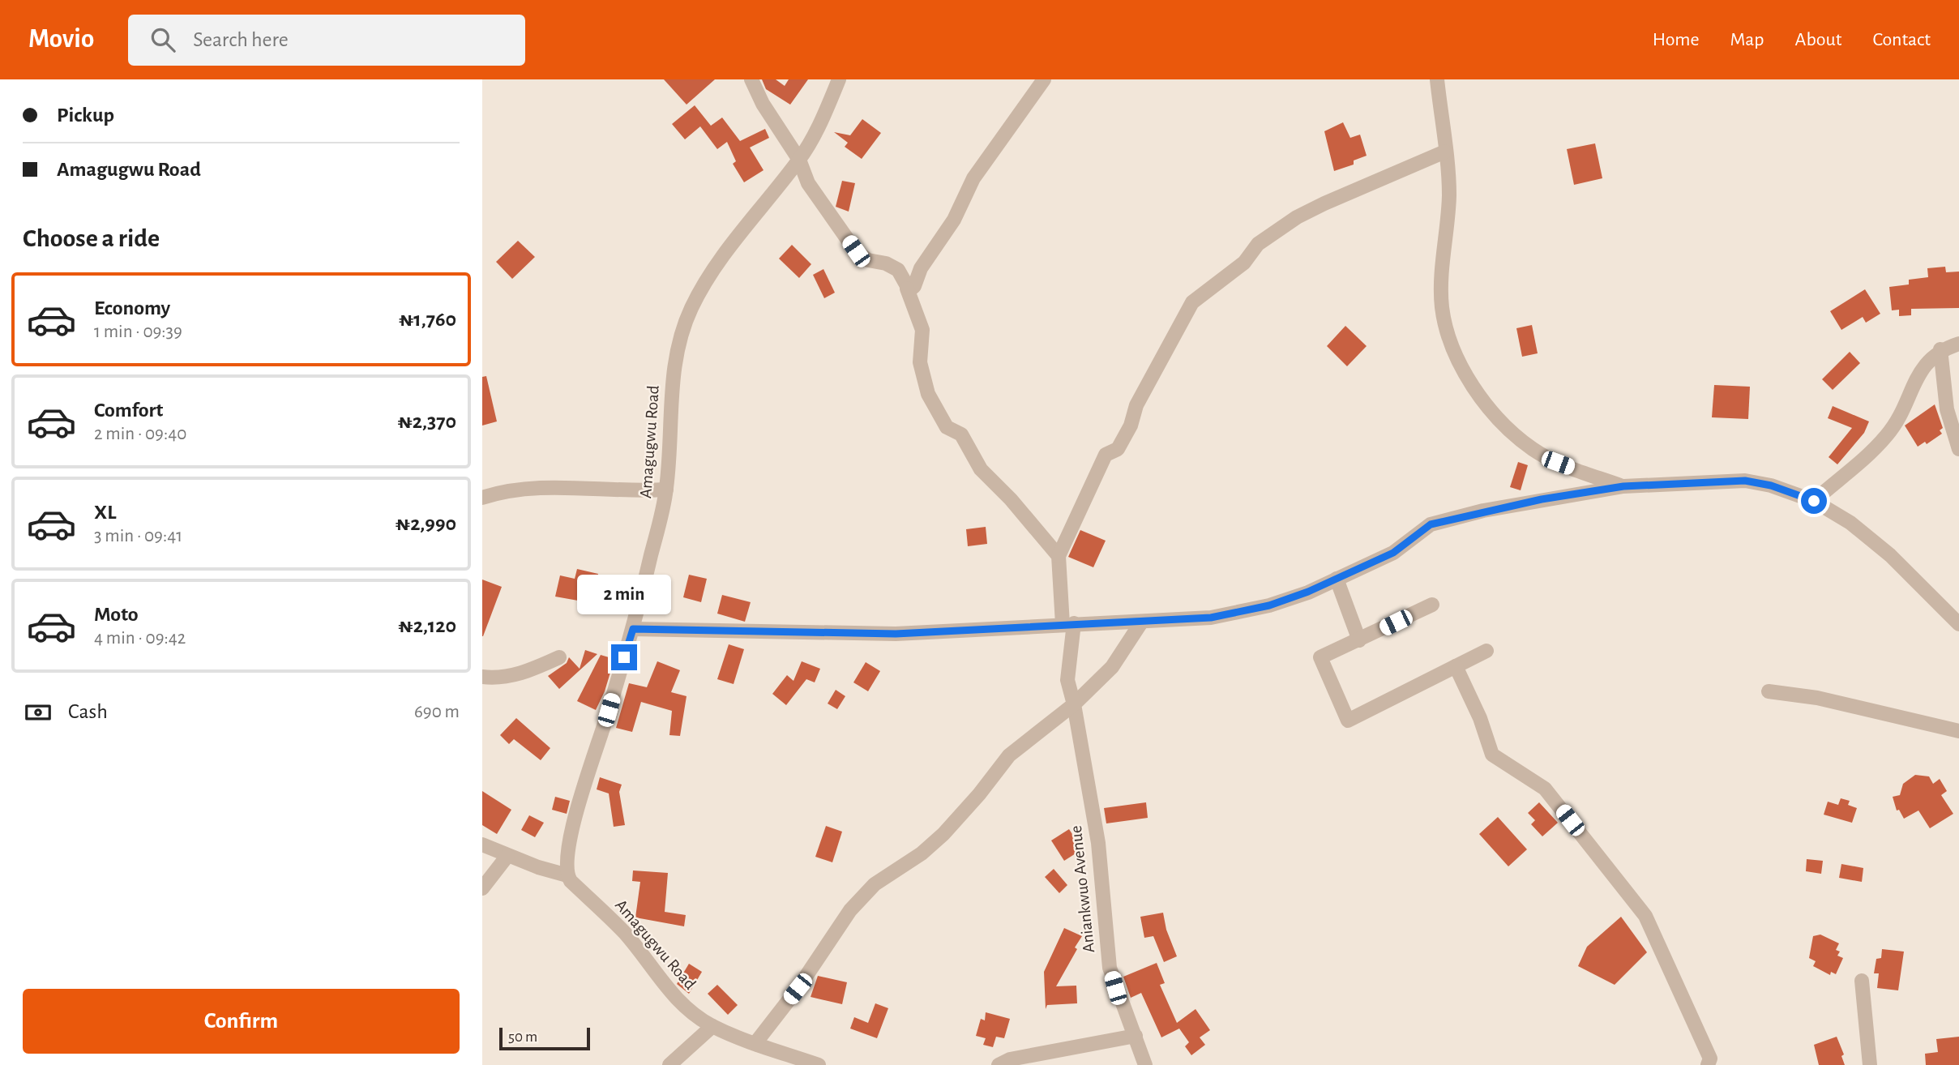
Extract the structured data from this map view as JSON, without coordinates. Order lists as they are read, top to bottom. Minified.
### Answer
{"streets":{"street":["Amagugwu Road","Aniankwuo Avenue"]},"scale_bar":"50 m","page":{"header":"Movio","search":"Search here","nav":["Home","Map","About","Contact"],"banner":["Pickup","Amagugwu Road"],"heading":"Choose a ride","list":[{"name":"Economy","note":"1 min · 09:39","value":"₦1,760"},{"name":"Comfort","note":"2 min · 09:40","value":"₦2,370"},{"name":"XL","note":"3 min · 09:41","value":"₦2,990"},{"name":"Moto","note":"4 min · 09:42","value":"₦2,120"}],"bubble":"2 min","pay":["Cash","690 m"],"buttons":"Confirm","scale":"50 m"}}
